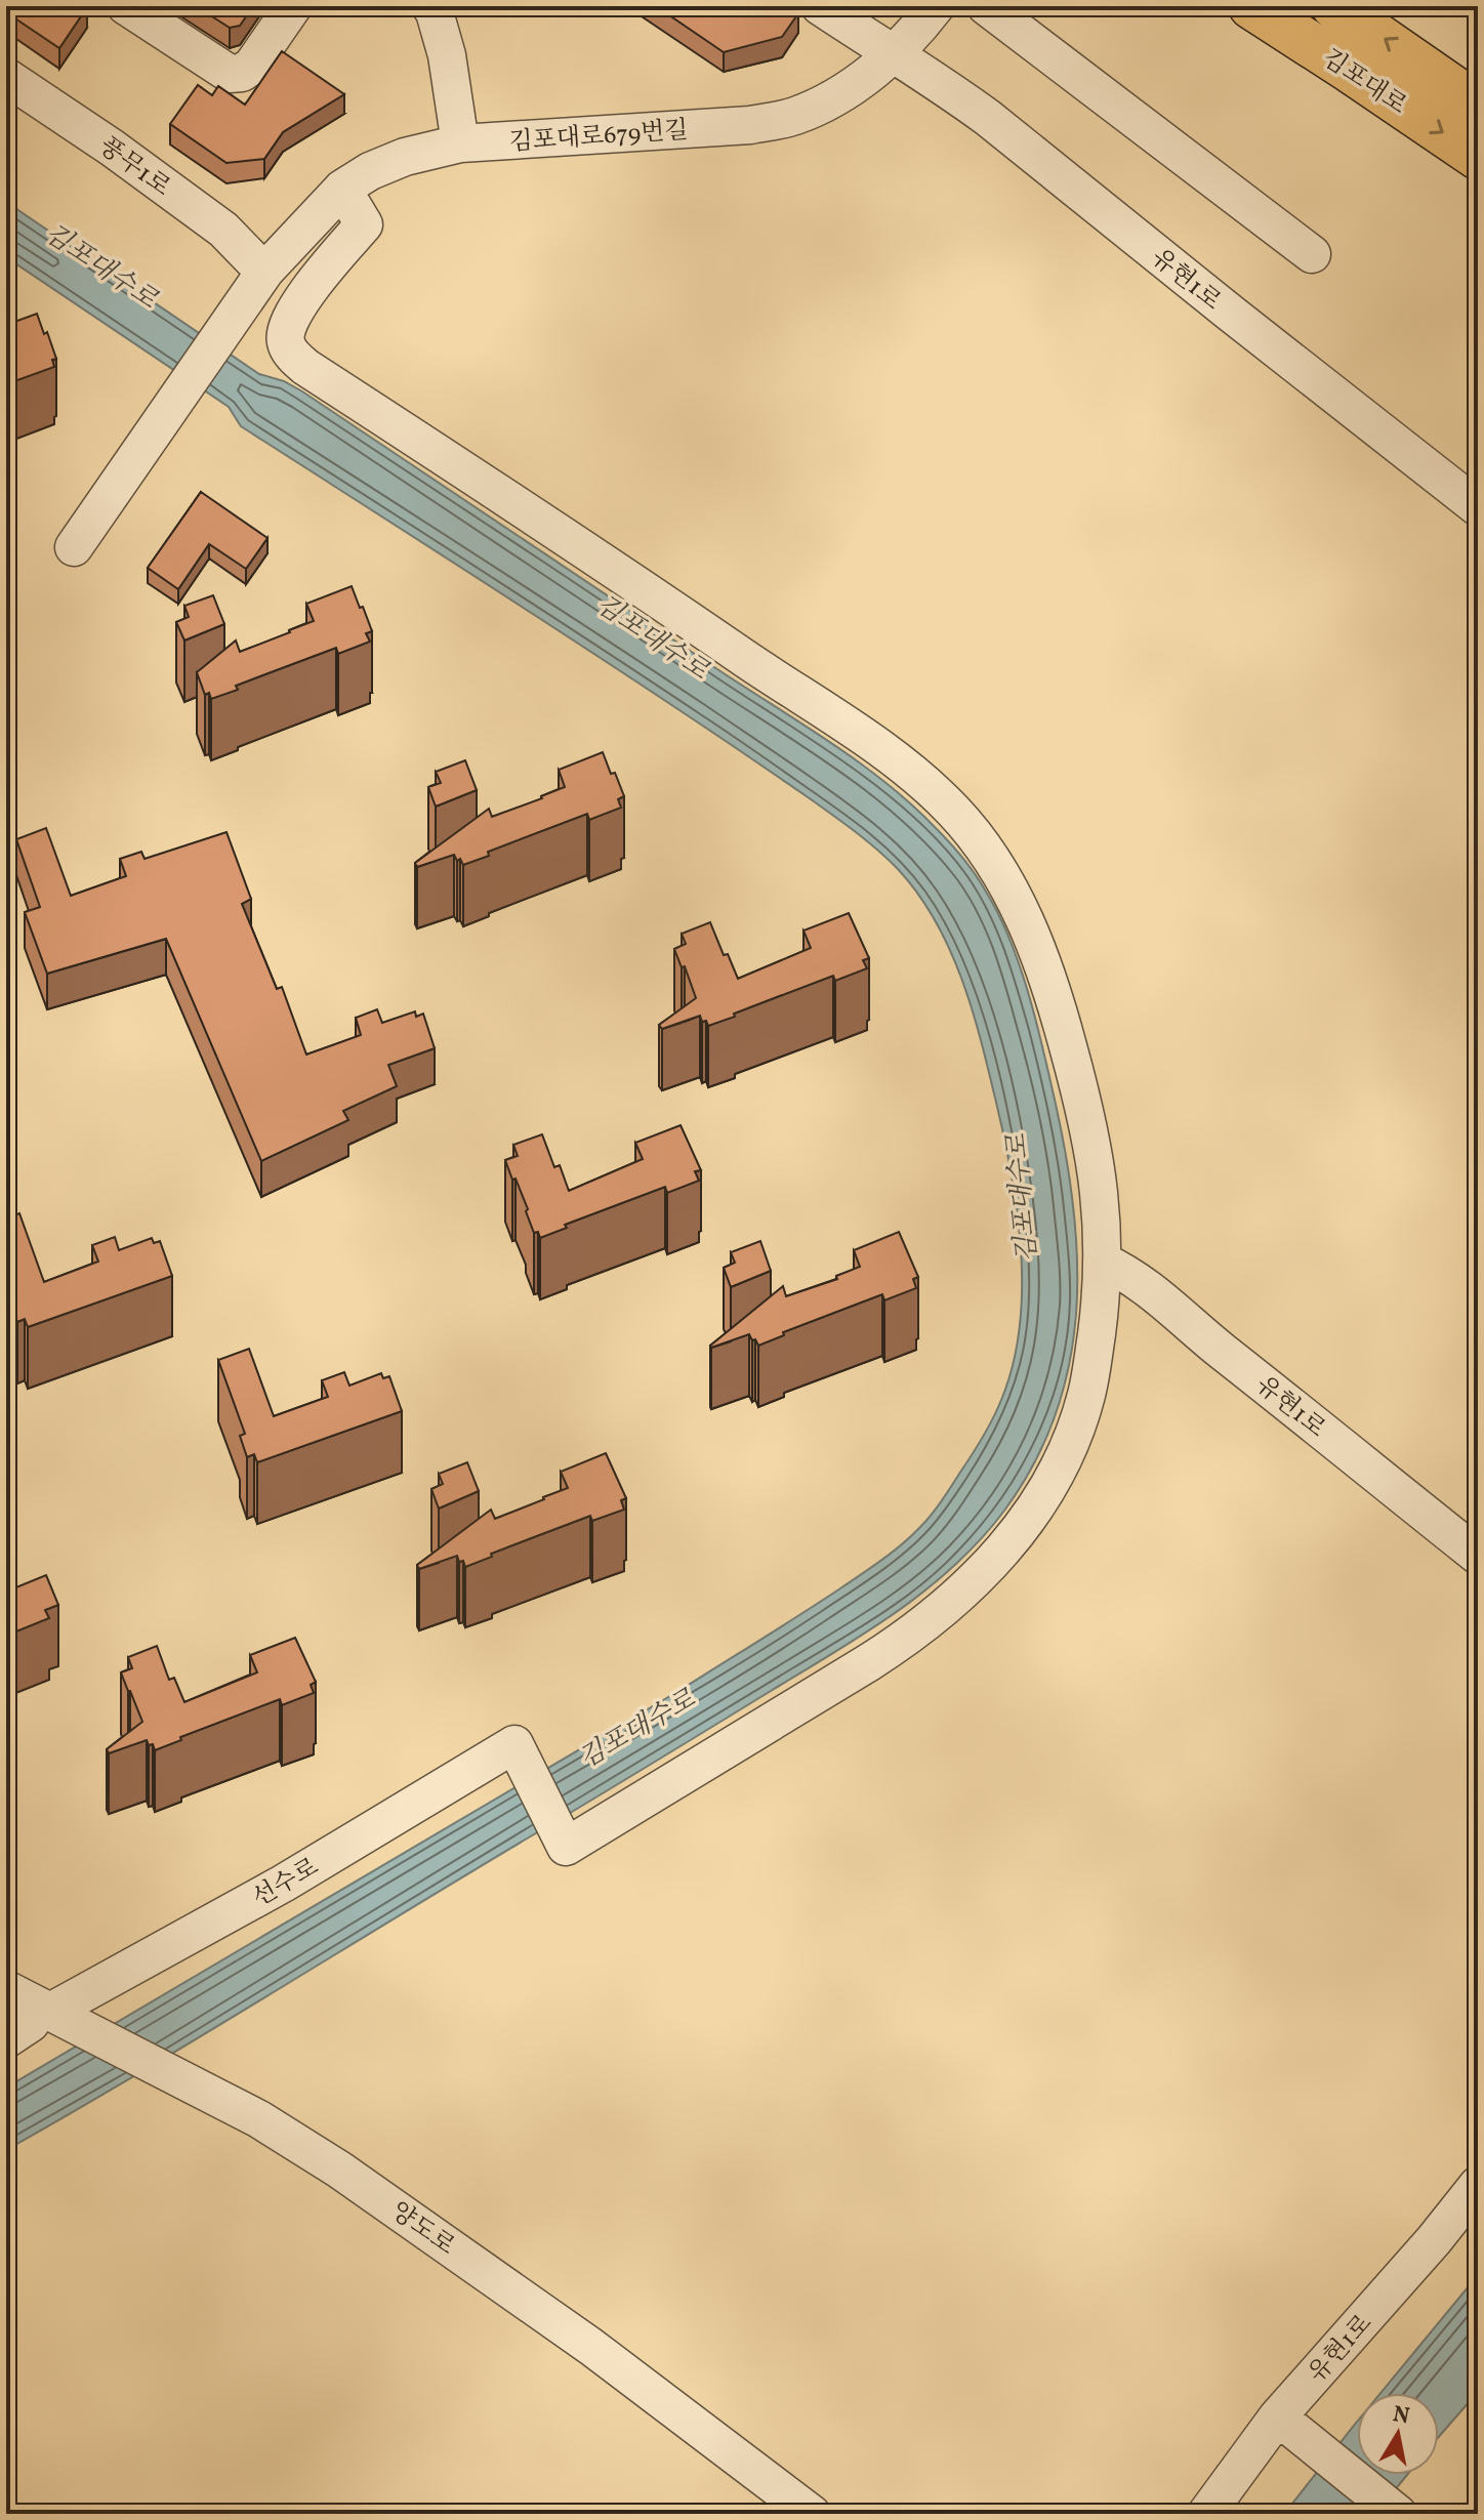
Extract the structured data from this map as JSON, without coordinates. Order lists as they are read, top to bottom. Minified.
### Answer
{"streets":{"main road":["김포대로"],"street":["김포대로679번길","풍무1로","유현1로","선수로","양도로"]},"crossings":[["김포대로679번길","풍무1로"],["김포대로679번길","유현1로"],["유현1로","선수로"],["선수로","양도로"]],"water":["김포대수로"],"north":"top"}
